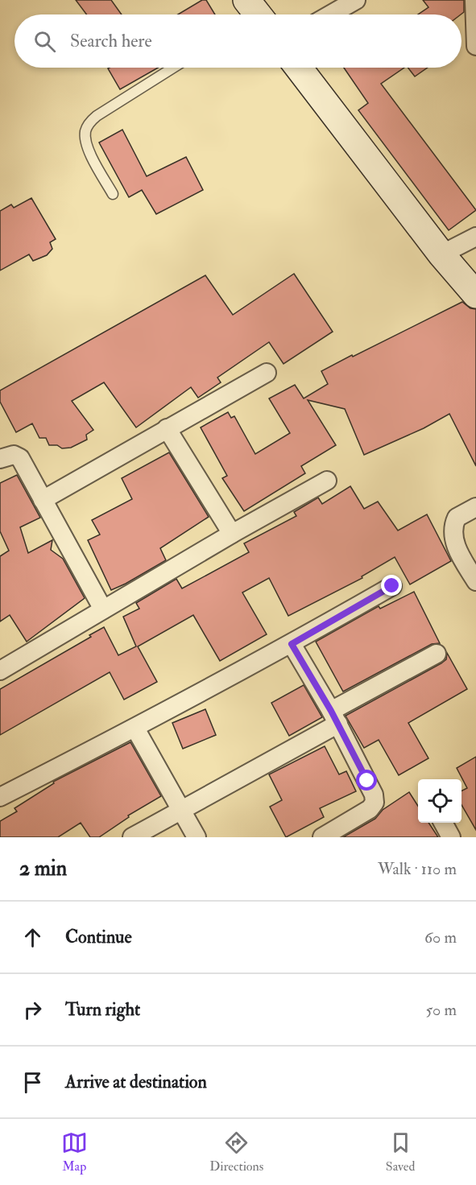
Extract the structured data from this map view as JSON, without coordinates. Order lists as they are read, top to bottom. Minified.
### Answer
{"page":{"search":"Search here","heading":["2 min","Walk · 110 m"],"list":[["Continue","60 m"],["Turn right","50 m"],"Arrive at destination"],"nav":["Map","Directions","Saved"]}}
